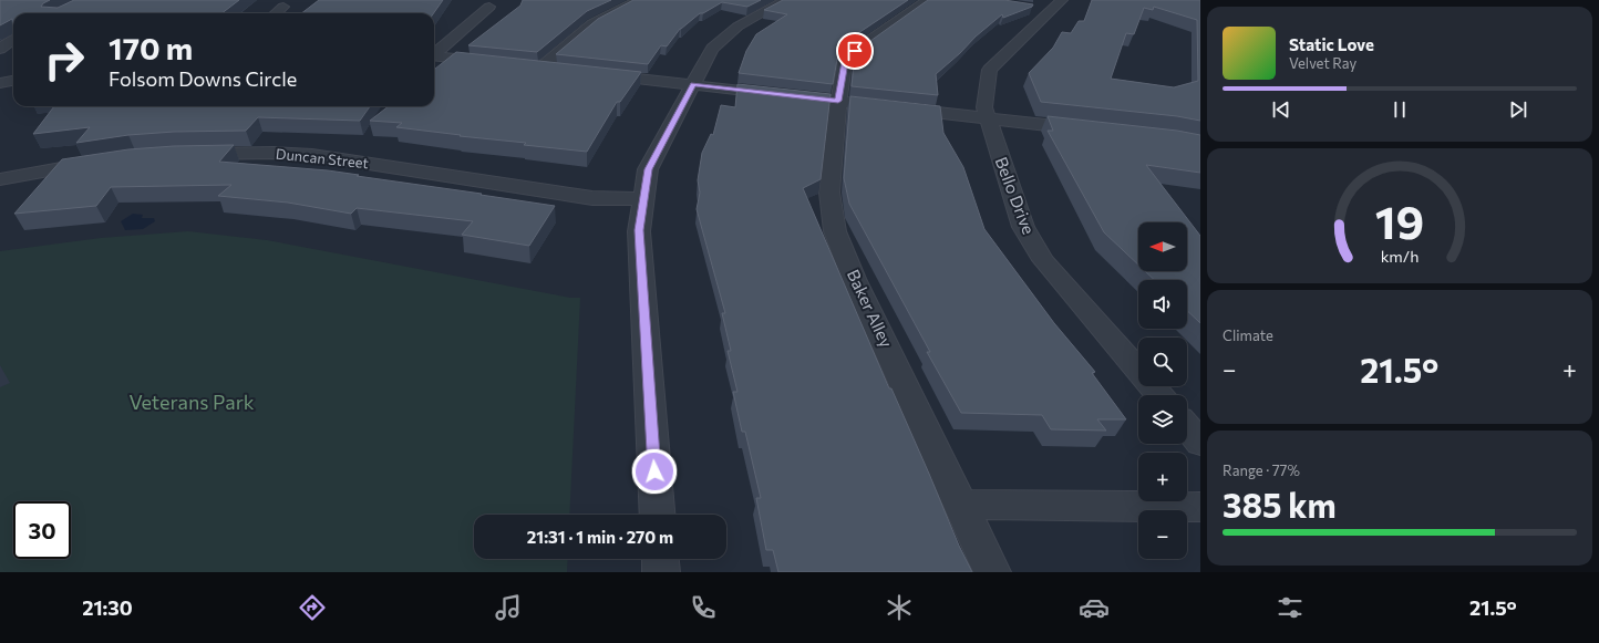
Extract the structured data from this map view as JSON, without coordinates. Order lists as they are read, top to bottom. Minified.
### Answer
{"streets":{"street":["Duncan Street","Bello Drive","Baker Alley"]},"parks":["Veterans Park"],"north":"left","page":{"turn":["170 m","Folsom Downs Circle"],"song":["Static Love","Velvet Ray"],"map_buttons":["+","−"],"tile":["Climate",["Range · 77%","385 km"]],"heat":["−","21.5°","+"],"limit":"30","trip":"21:31 · 1 min · 270 m","tabs":["21:30","21.5°"],"gauge":["19","km/h"]}}
